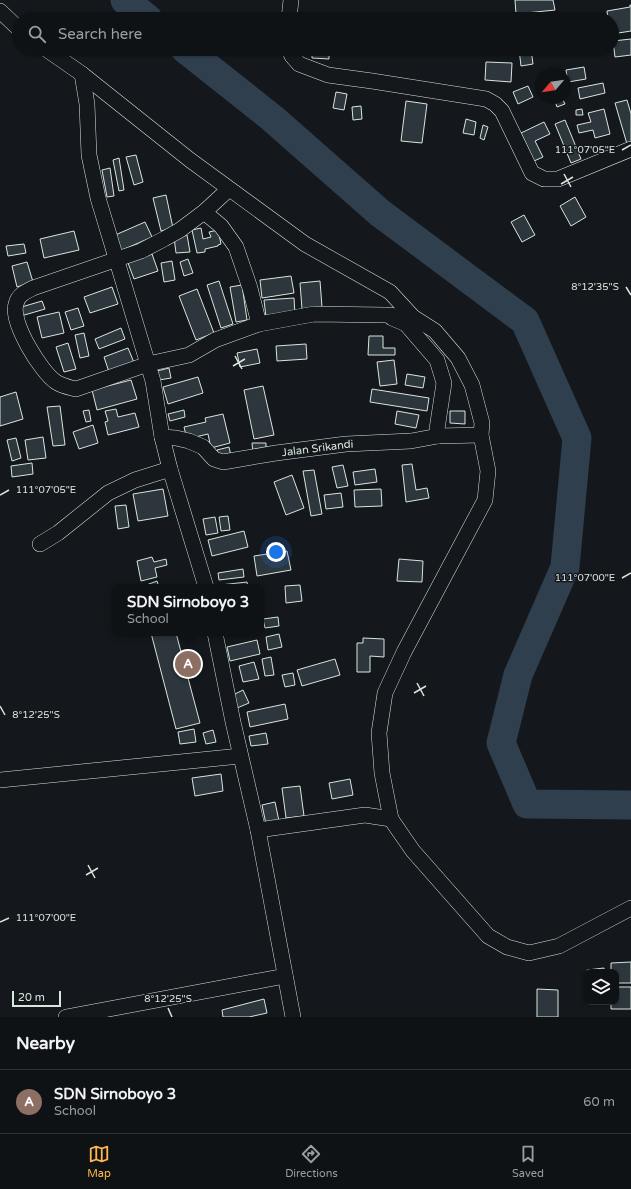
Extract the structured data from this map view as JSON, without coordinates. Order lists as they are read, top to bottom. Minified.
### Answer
{"streets":{"street":["Jalan Srikandi"]},"scale_bar":"20 m","north":"bottom left","page":{"search":"Search here","popup":["SDN Sirnoboyo 3","School"],"pins":"A","scale":"20 m","heading":"Nearby","list":[{"mark":"A","name":"SDN Sirnoboyo 3","note":"School","value":"60 m"}],"nav":["Map","Directions","Saved"]},"coordinates":["111°07'05\"E","8°12'35\"S","111°07'00\"E","8°12'25\"S"]}
